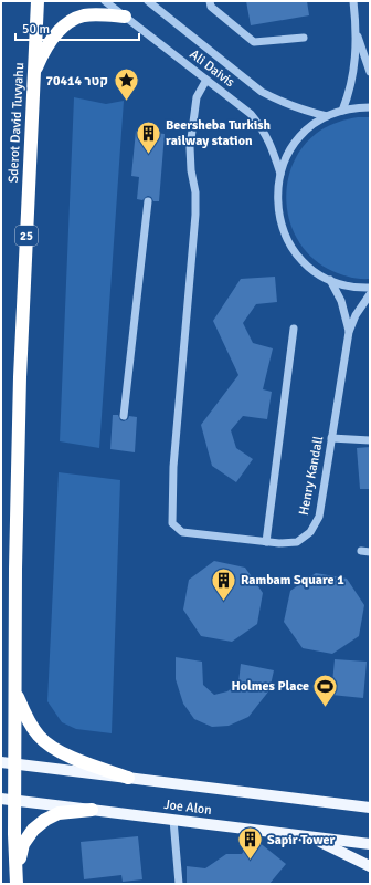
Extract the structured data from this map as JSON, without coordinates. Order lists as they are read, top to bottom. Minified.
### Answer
{"streets":{"highway":["Sderot David Tuvyahu","25"],"main road":["Joe Alon"],"street":["Ali Daivis","Henry Kandall"]},"crossings":[["Ali Daivis","Henry Kandall"],["Sderot David Tuvyahu","Joe Alon"]],"places":{"place":["קטר 70414"],"building":["Beersheba Turkish railway station","Rambam Square 1","Sapir Tower"],"sports":["Holmes Place"]},"scale_bar":"50 m"}
